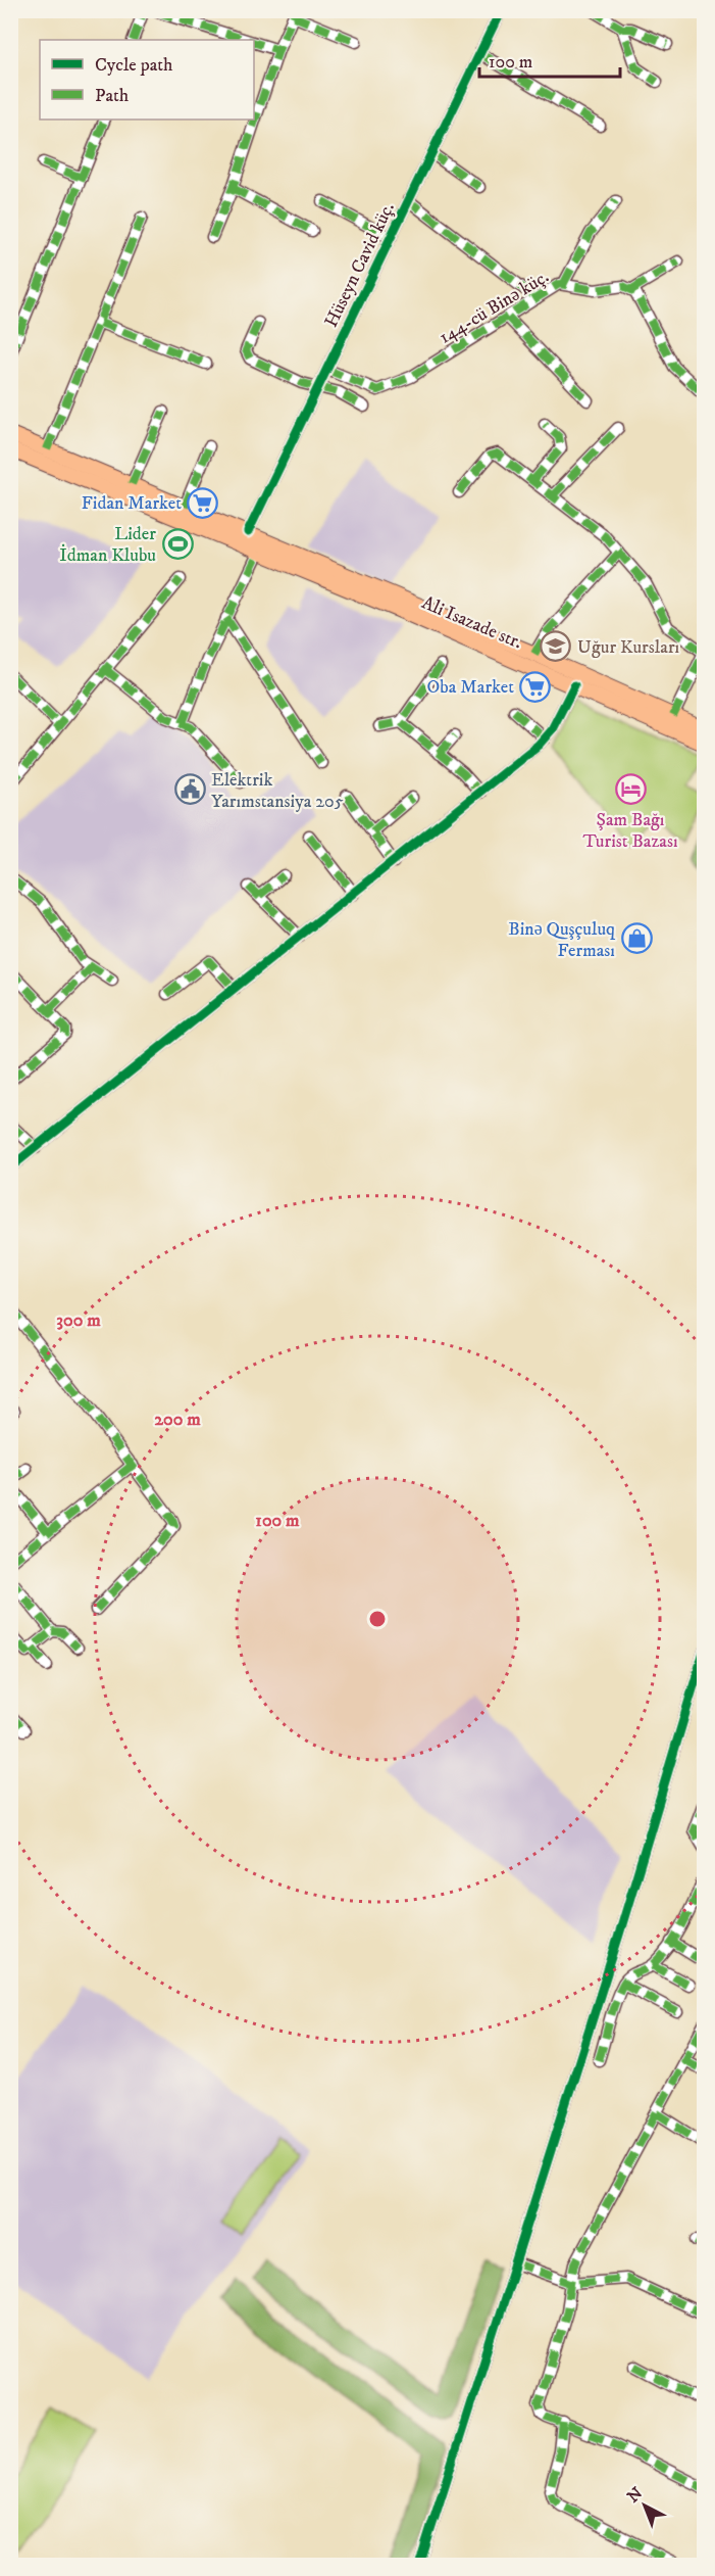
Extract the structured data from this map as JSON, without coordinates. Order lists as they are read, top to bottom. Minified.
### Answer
{"streets":{"main road":["Ali Isazade str."],"street":["Hüseyn Cavid küç.","144-cü Binə küç."]},"crossings":[["Hüseyn Cavid küç.","144-cü Binə küç."]],"places":{"supermarket":["Fidan Market","Oba Market"],"sports":["Lider İdman Klubu"],"school or university":["Uğur Kursları"],"public building":["Elektrik Yarımstansiya 205"],"hotel":["Şam Bağı Turist Bazası"],"shop":["Binə Quşçuluq Ferması"]},"legend":["Cycle path","Path"],"scale_bar":"100 m","north":"top left","rings":["300 m","200 m","100 m"]}
